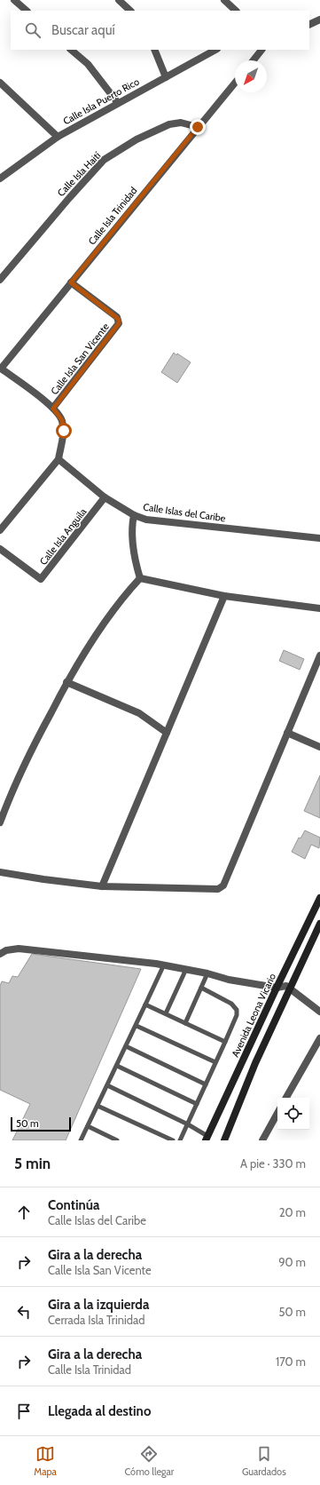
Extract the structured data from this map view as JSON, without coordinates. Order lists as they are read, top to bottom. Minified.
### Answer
{"streets":{"street":["Calle Isla Puerto Rico","Calle Isla Haití","Calle Isla Trinidad","Calle Isla San Vicente","Calle Islas del Caribe","Calle Isla Anguila","Avenida Leona Vicario"]},"crossings":[["Calle Isla Haití","Calle Isla Trinidad"],["Calle Isla Trinidad","Calle Isla San Vicente"],["Calle Islas del Caribe","Calle Isla Anguila"]],"scale_bar":"50 m","north":"bottom left","page":{"search":"Buscar aquí","scale":"50 m","heading":["5 min","A pie · 330 m"],"list":[["Continúa","Calle Islas del Caribe","20 m"],["Gira a la derecha","Calle Isla San Vicente","90 m"],["Gira a la izquierda","Cerrada Isla Trinidad","50 m"],["Gira a la derecha","Calle Isla Trinidad","170 m"],"Llegada al destino"],"nav":["Mapa","Cómo llegar","Guardados"]}}
